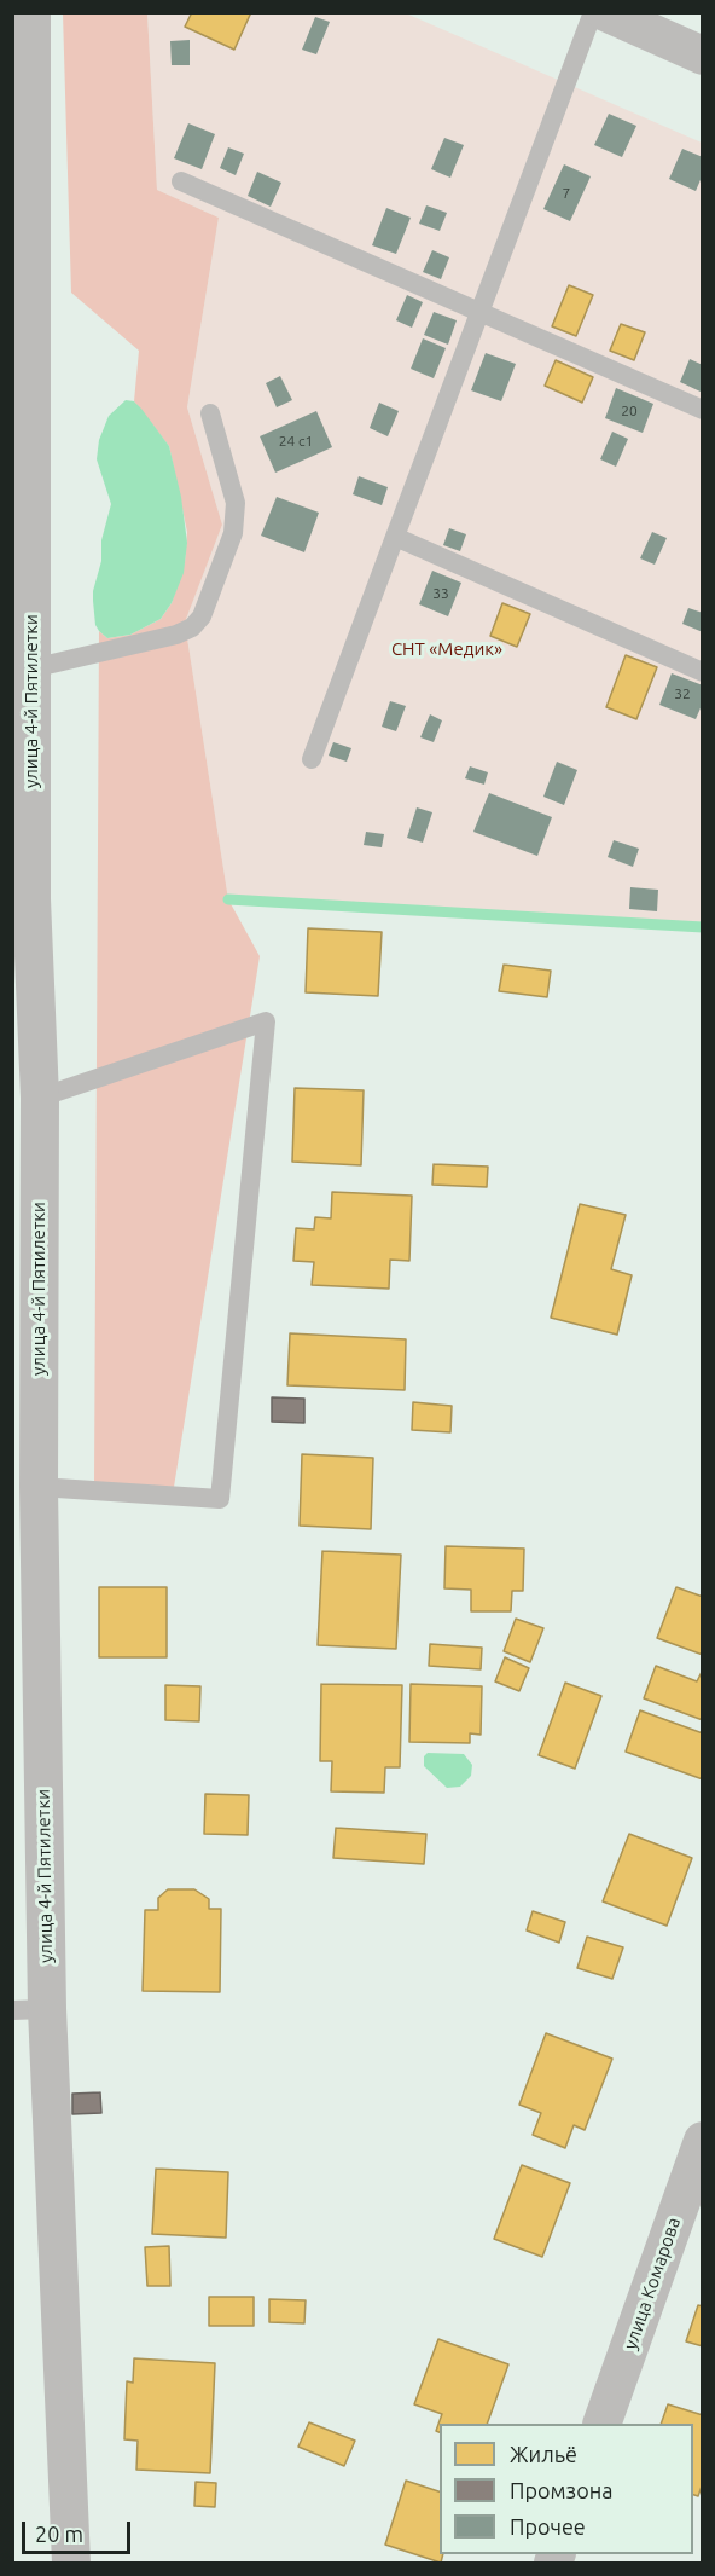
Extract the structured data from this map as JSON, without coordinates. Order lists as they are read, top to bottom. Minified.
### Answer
{"streets":{"street":["улица 4-й Пятилетки","улица Комарова"]},"parks":["СНТ «Медик»"],"house_numbers":["7","20","24 с1","33","32"],"legend":["Жильё","Промзона","Прочее"],"scale_bar":"20 m"}
